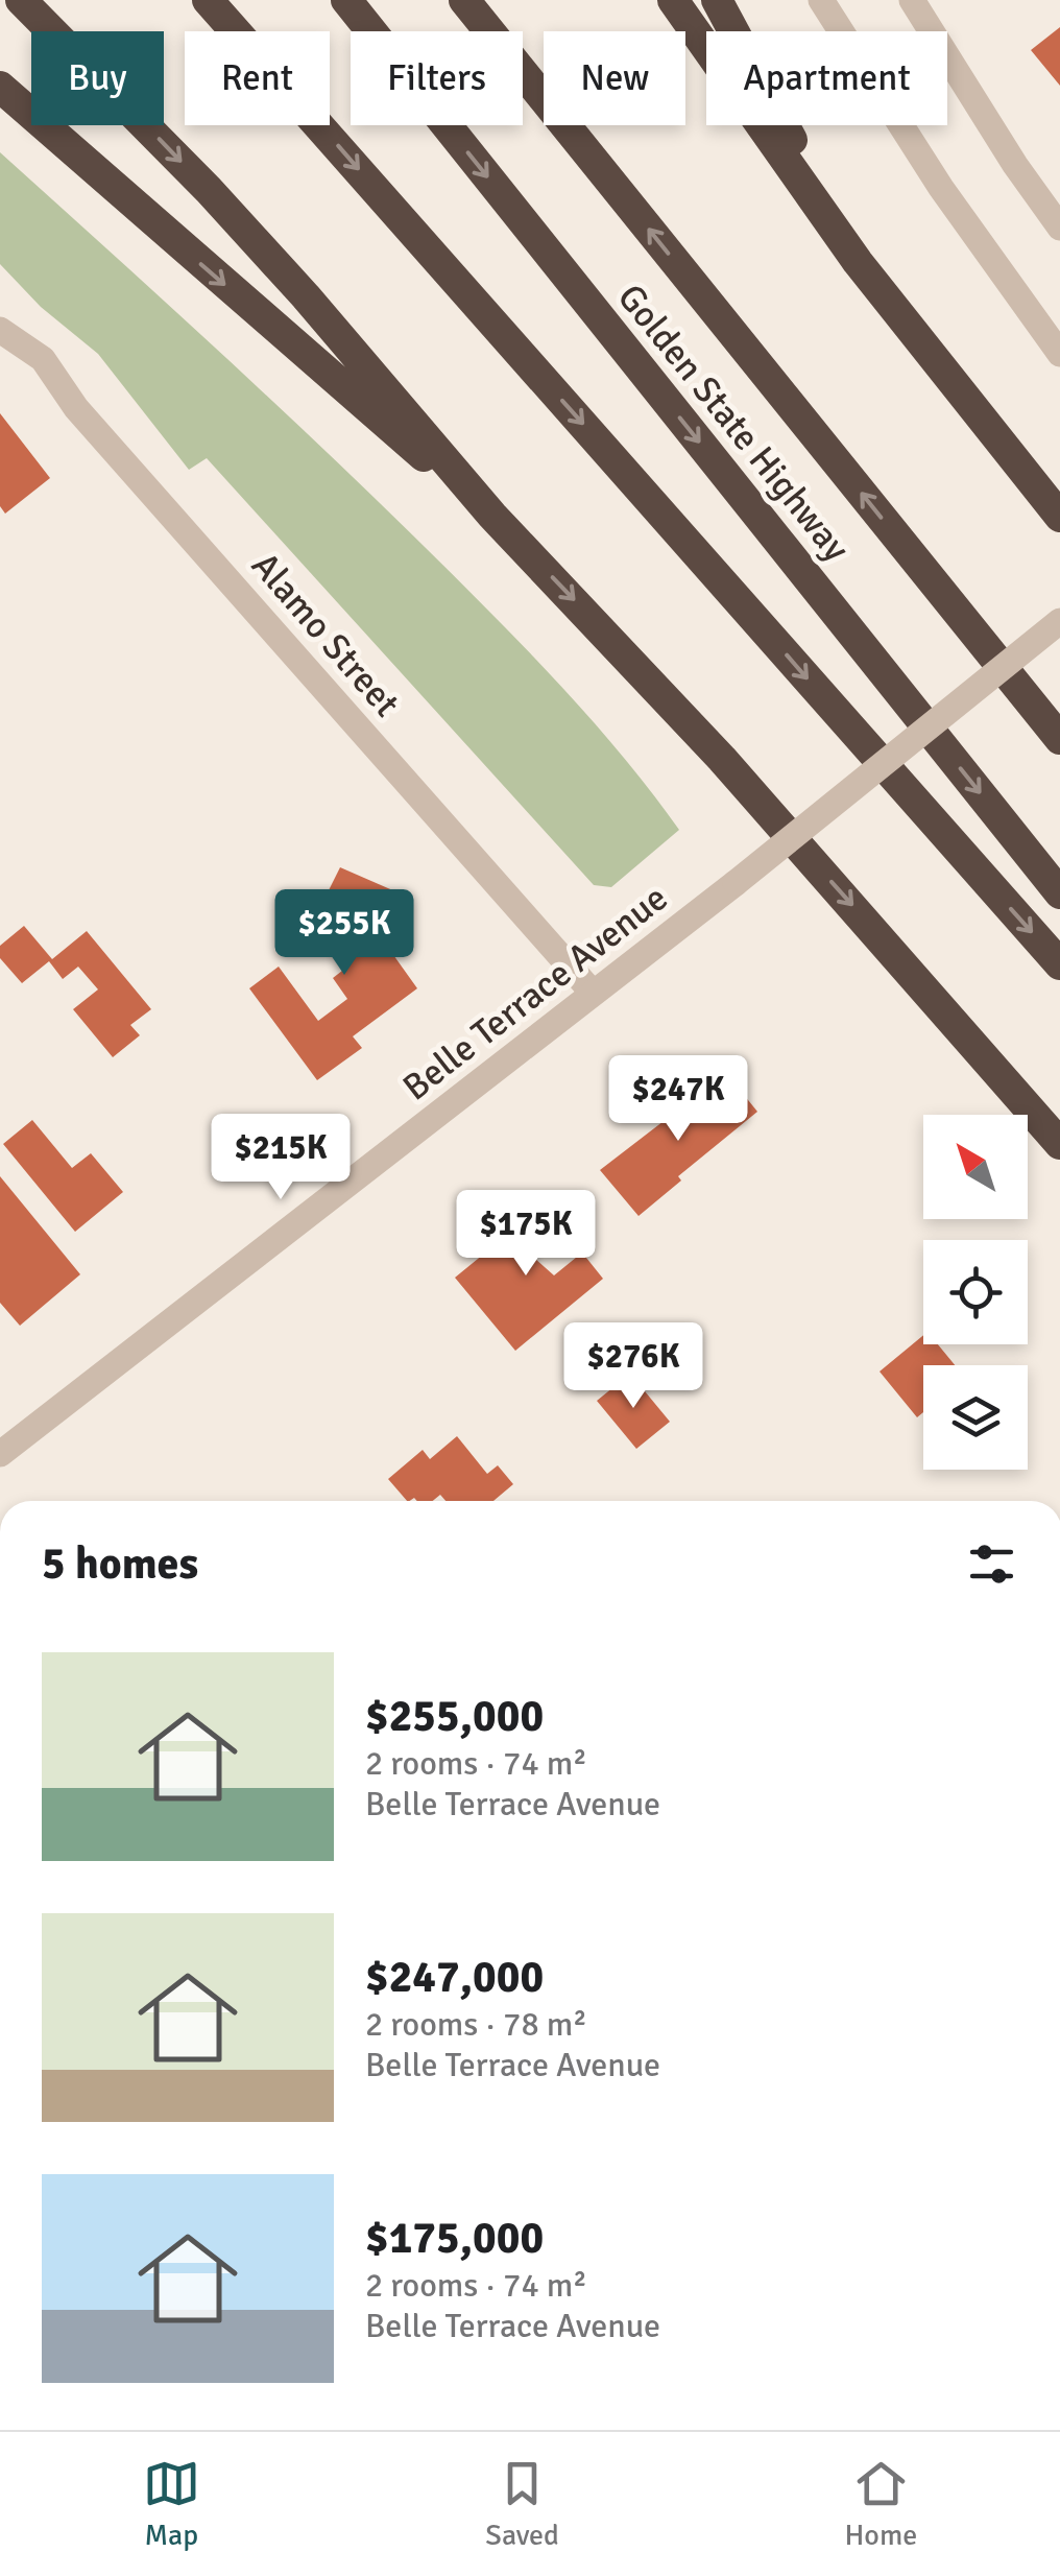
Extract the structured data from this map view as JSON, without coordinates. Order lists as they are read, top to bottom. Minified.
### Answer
{"streets":{"highway":["Golden State Highway"],"street":["Alamo Street","Belle Terrace Avenue"]},"crossings":[["Alamo Street","Belle Terrace Avenue"]],"north":"top left","page":{"chip":["Buy","Rent","Filters","New","Apartment"],"price":["$255K","$247K","$215K","$175K","$276K"],"heading":"5 homes","list":[{"name":"$255,000","note":"2 rooms · 74 m² · Belle Terrace Avenue"},{"name":"$247,000","note":"2 rooms · 78 m² · Belle Terrace Avenue"},{"name":"$175,000","note":"2 rooms · 74 m² · Belle Terrace Avenue"}],"tabs":["Map","Saved","Home"]}}
